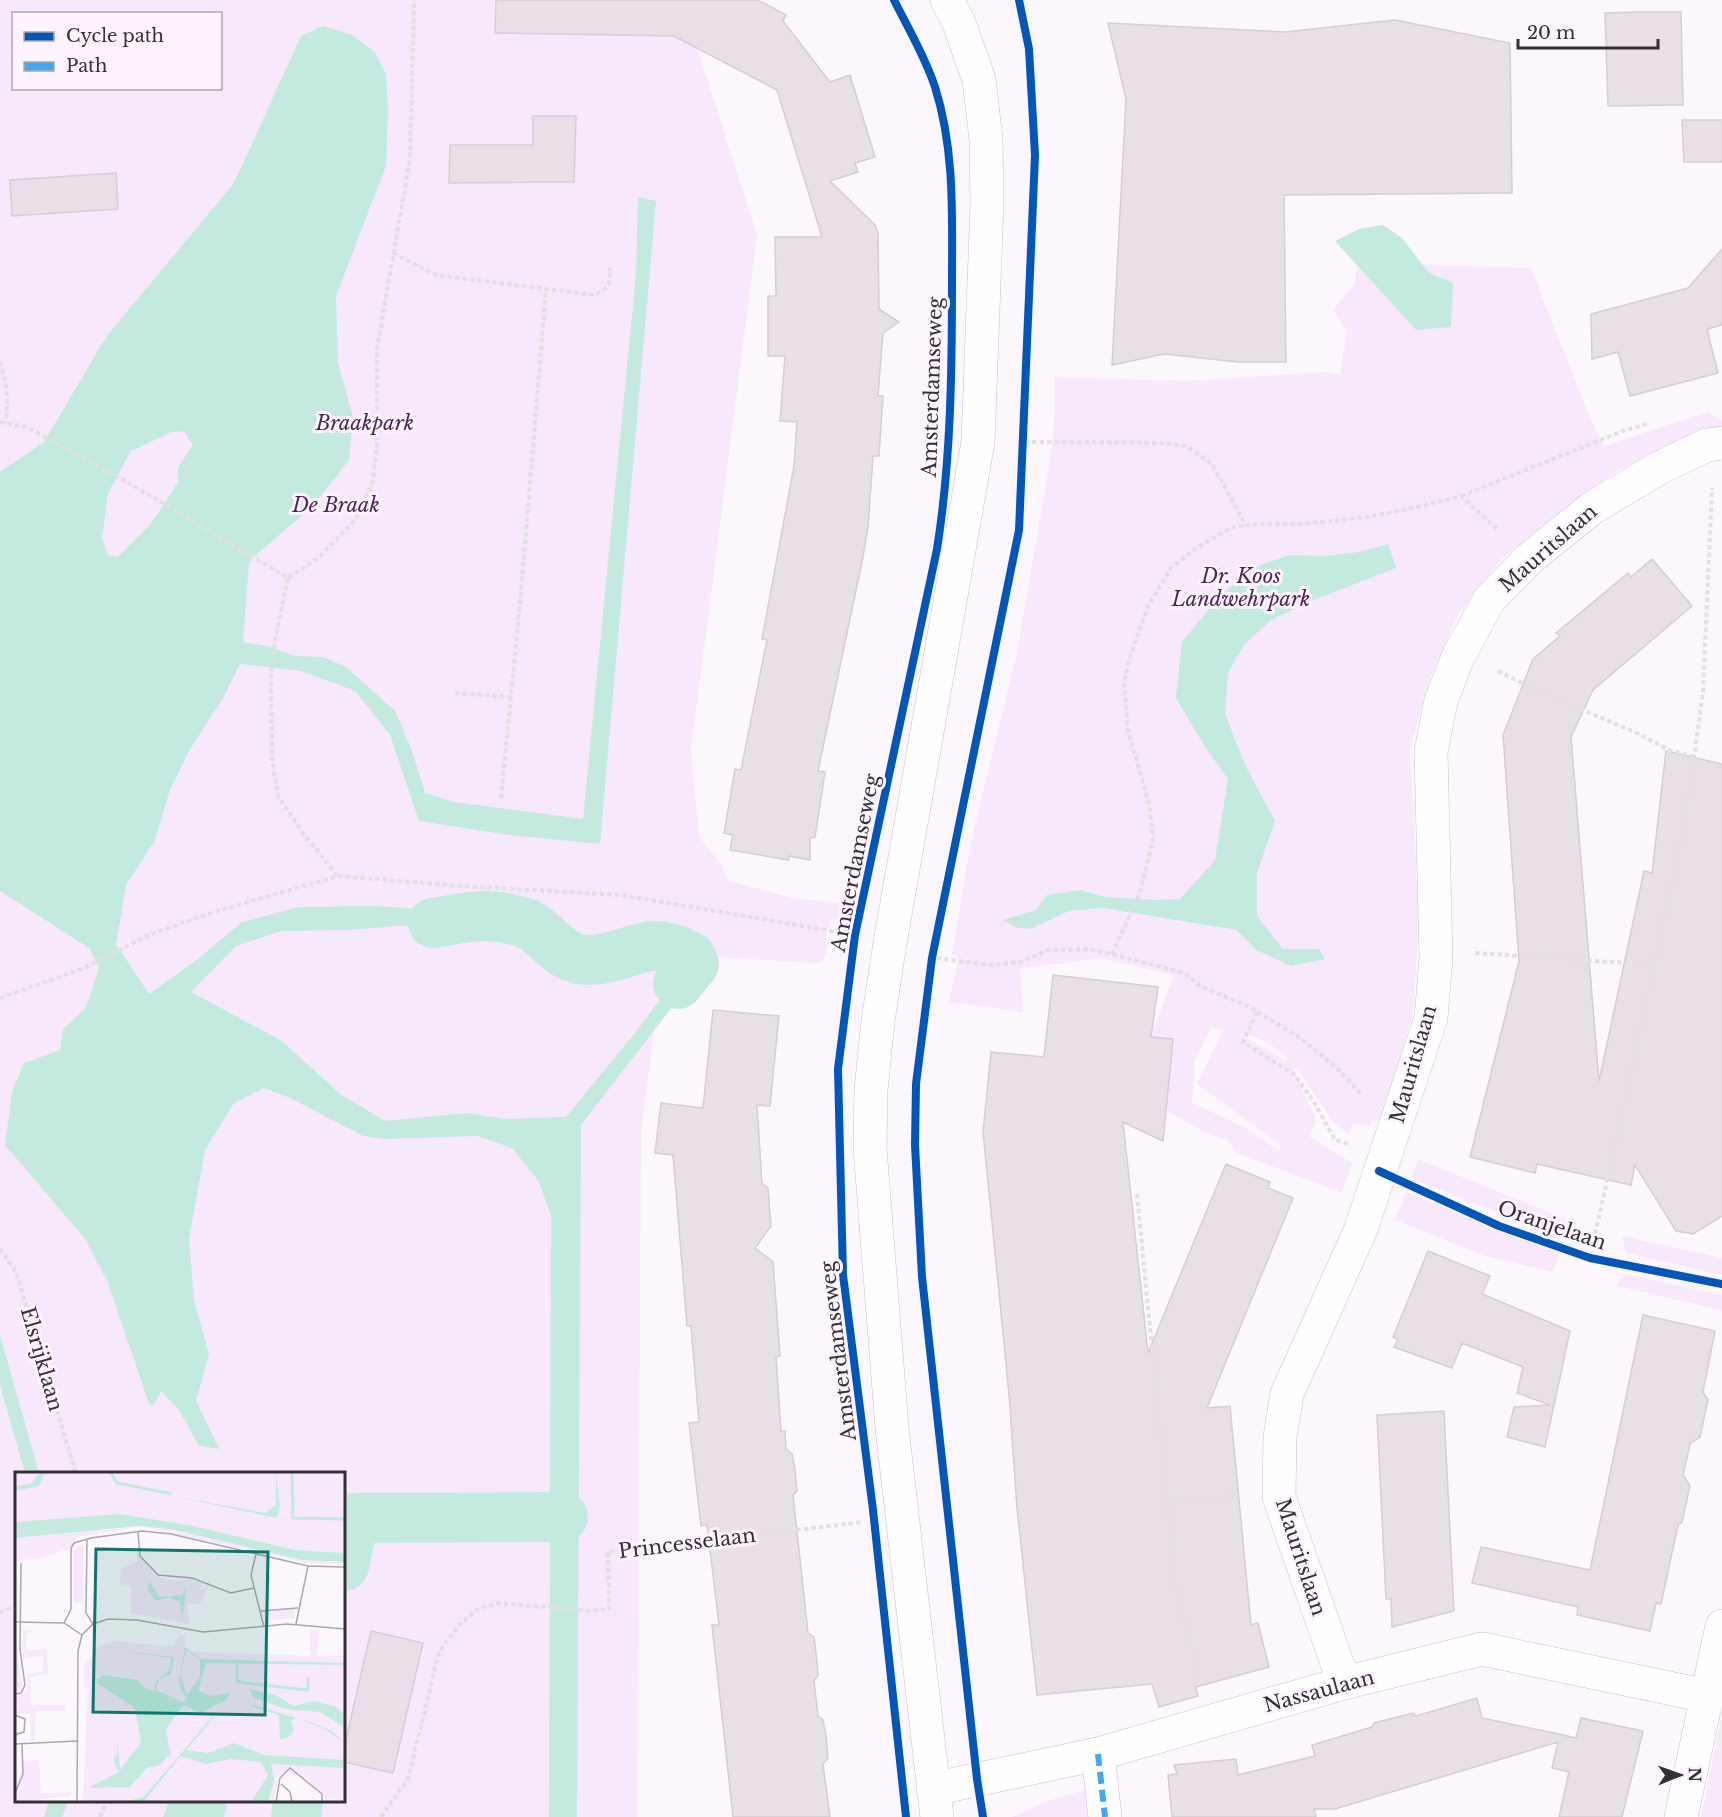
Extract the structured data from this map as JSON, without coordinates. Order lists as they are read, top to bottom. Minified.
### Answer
{"streets":{"street":["Mauritslaan","Nassaulaan"],"path":["Elsrijklaan","Princesselaan"],"cycle path":["Amsterdamseweg","Oranjelaan"]},"crossings":[["Mauritslaan","Nassaulaan"]],"parks":["Braakpark","De Braak","Dr. Koos Landwehrpark"],"legend":["Cycle path","Path"],"scale_bar":"20 m","north":"right"}
